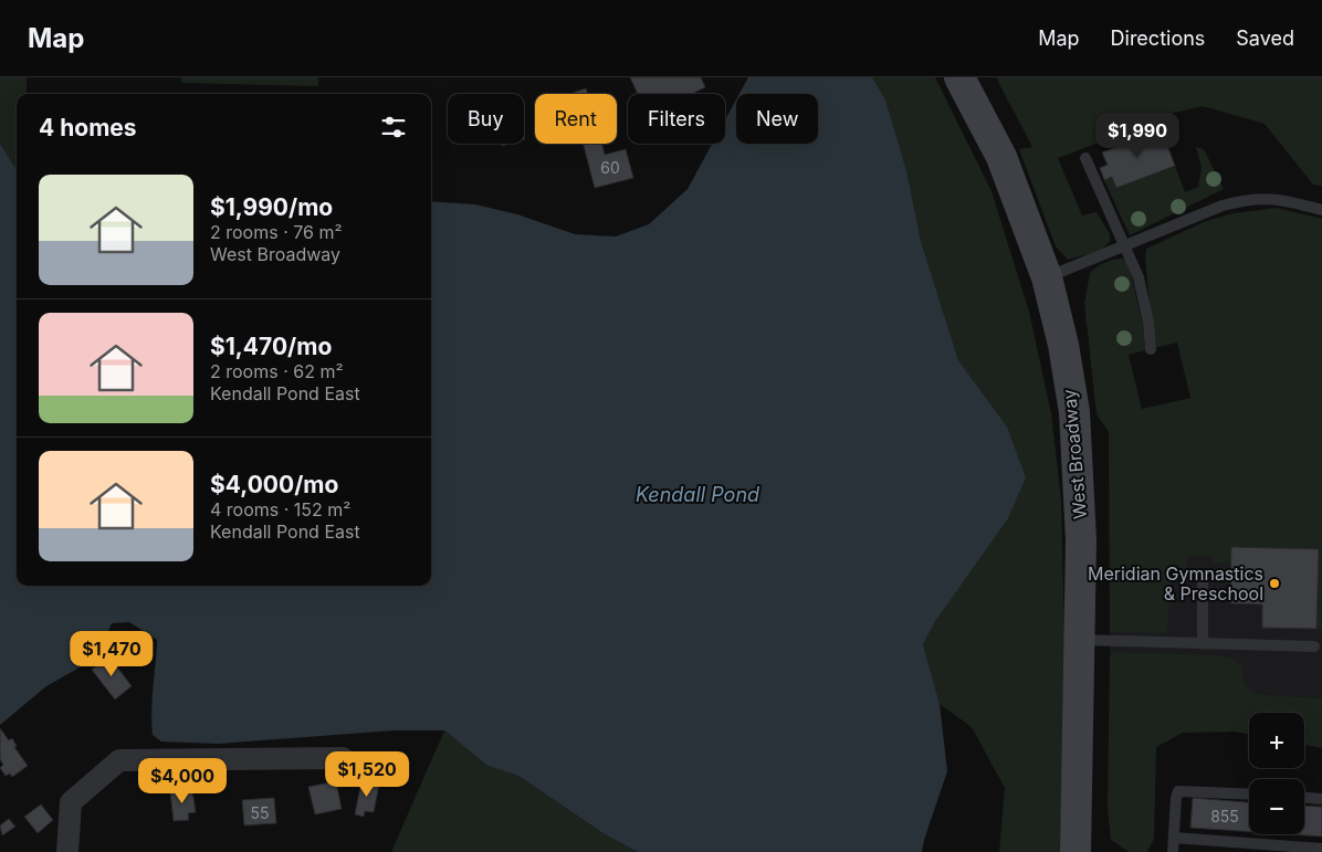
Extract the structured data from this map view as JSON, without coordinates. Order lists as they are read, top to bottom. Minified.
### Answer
{"streets":{"main road":["West Broadway"]},"water":["Kendall Pond"],"places":["Meridian Gymnastics & Preschool"],"house_numbers":["60","55","855"],"page":{"header":"Map","nav":["Map","Directions","Saved"],"chip":["Buy","Rent","Filters","New"],"heading":"4 homes","price":["$1,990","$1,470","$1,520","$4,000"],"list":[{"name":"$1,990/mo","note":"2 rooms · 76 m² · West Broadway"},{"name":"$1,470/mo","note":"2 rooms · 62 m² · Kendall Pond East"},{"name":"$4,000/mo","note":"4 rooms · 152 m² · Kendall Pond East"}],"map_buttons":["+","−"]}}
